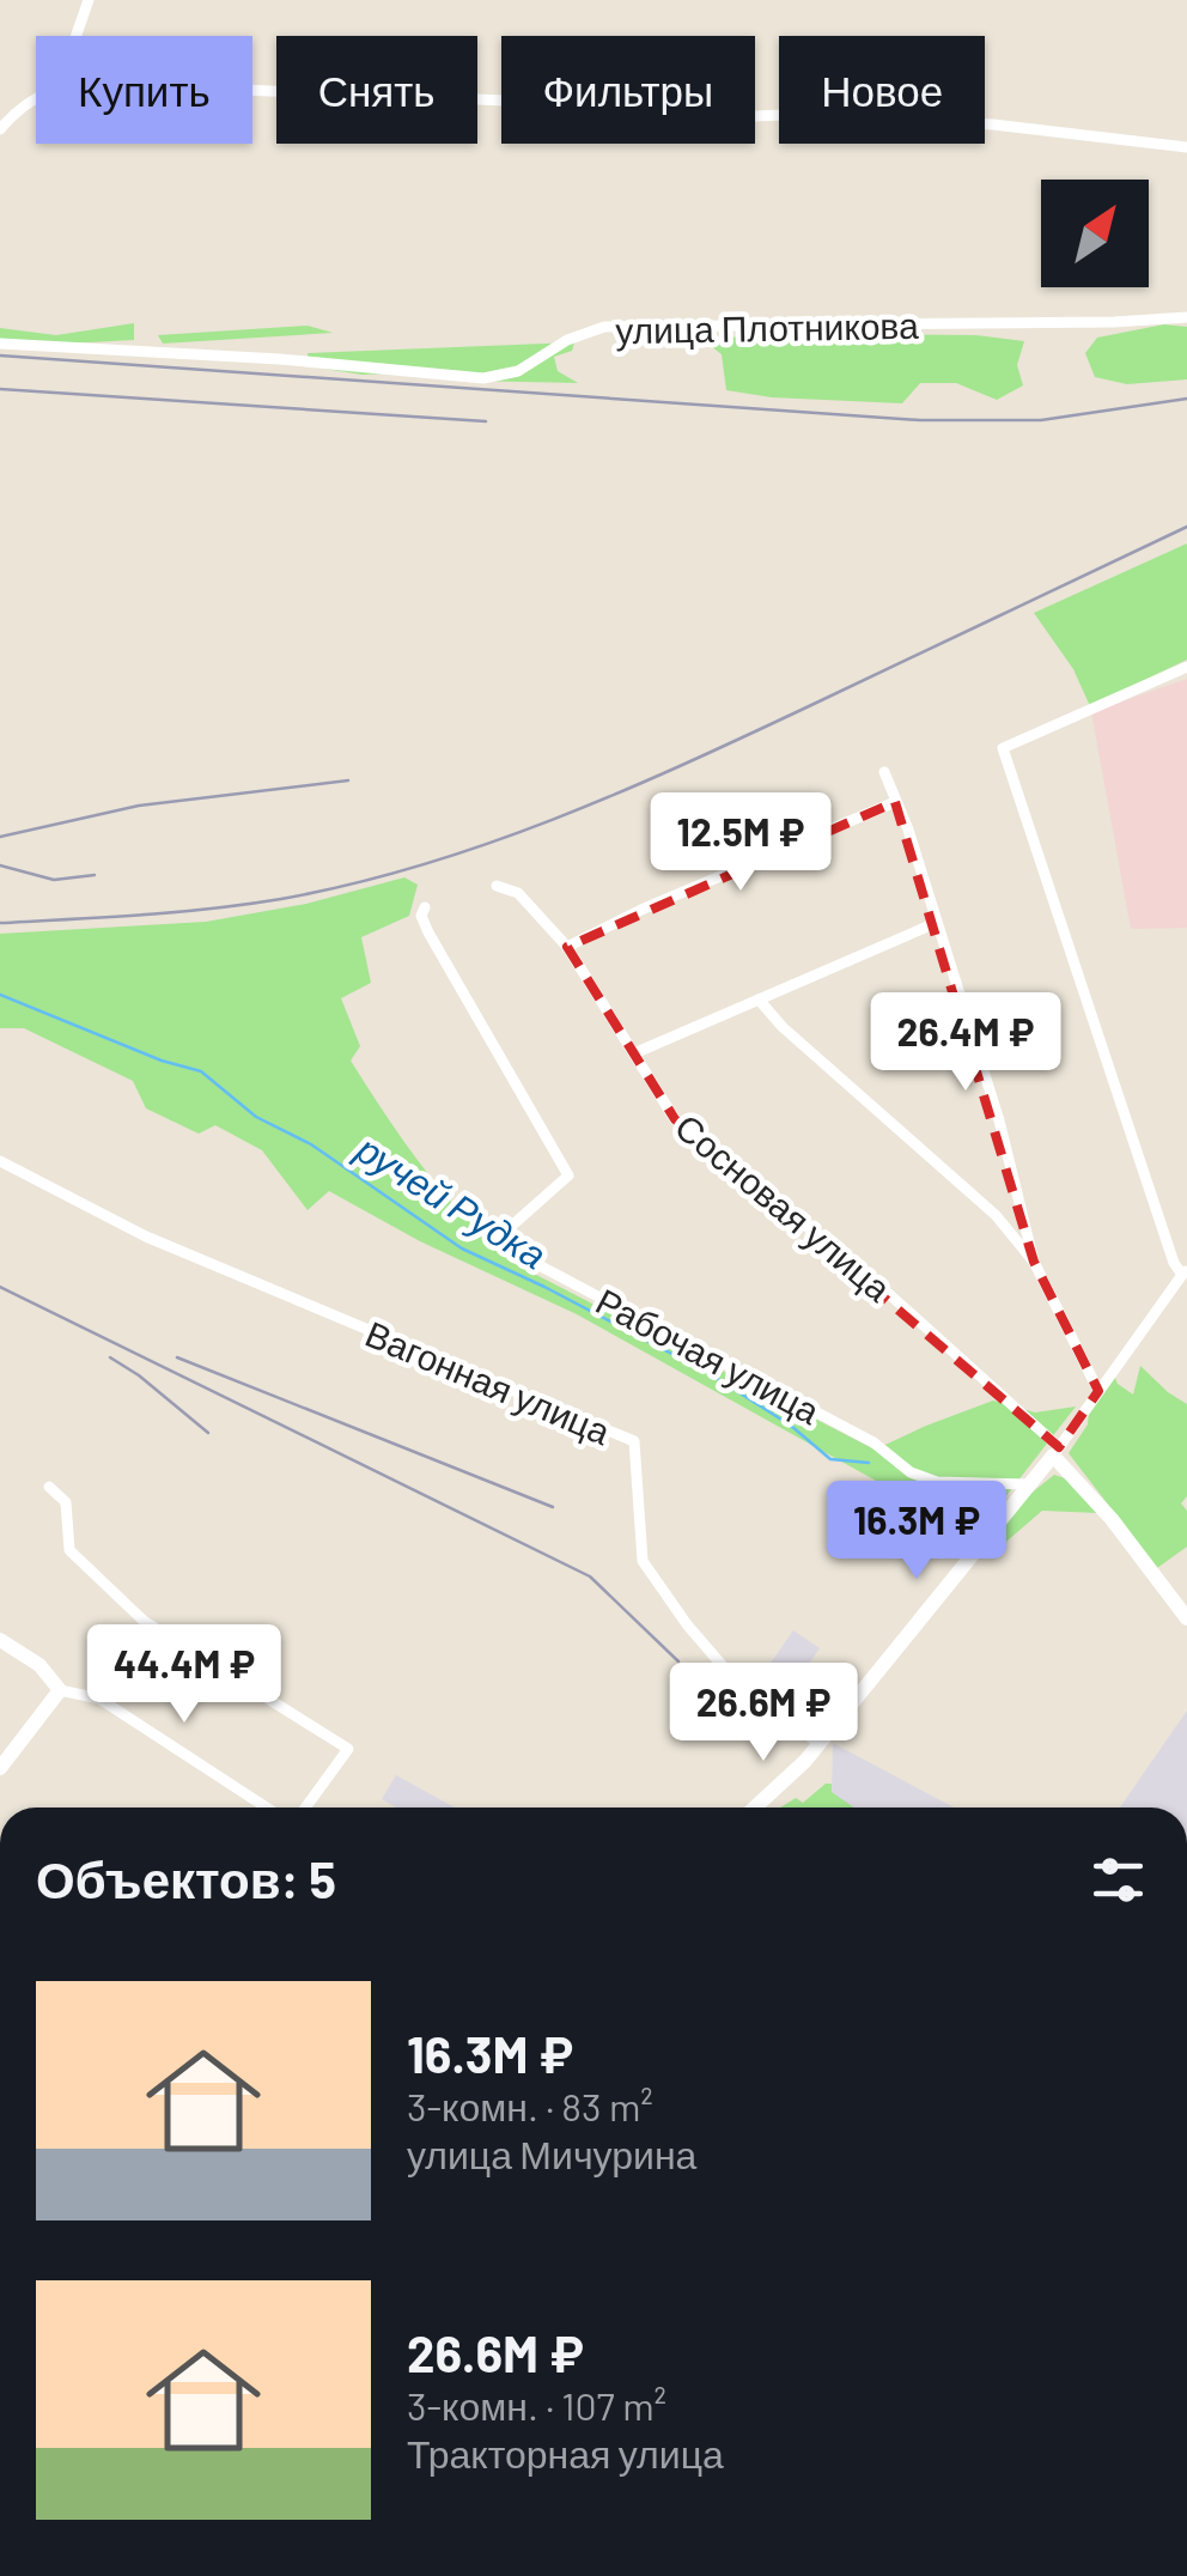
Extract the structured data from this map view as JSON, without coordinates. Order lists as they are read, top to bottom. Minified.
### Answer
{"streets":{"street":["улица Плотникова","Сосновая улица","Рабочая улица","Вагонная улица"]},"water":["ручей Рудка"],"north":"top right","page":{"chip":["Купить","Снять","Фильтры","Новое"],"price":["12.5M ₽","26.4M ₽","16.3M ₽","44.4M ₽","26.6M ₽"],"heading":"Объектов: 5","list":[{"name":"16.3M ₽","note":"3-комн. · 83 m² · улица Мичурина"},{"name":"26.6M ₽","note":"3-комн. · 107 m² · Тракторная улица"}]}}
